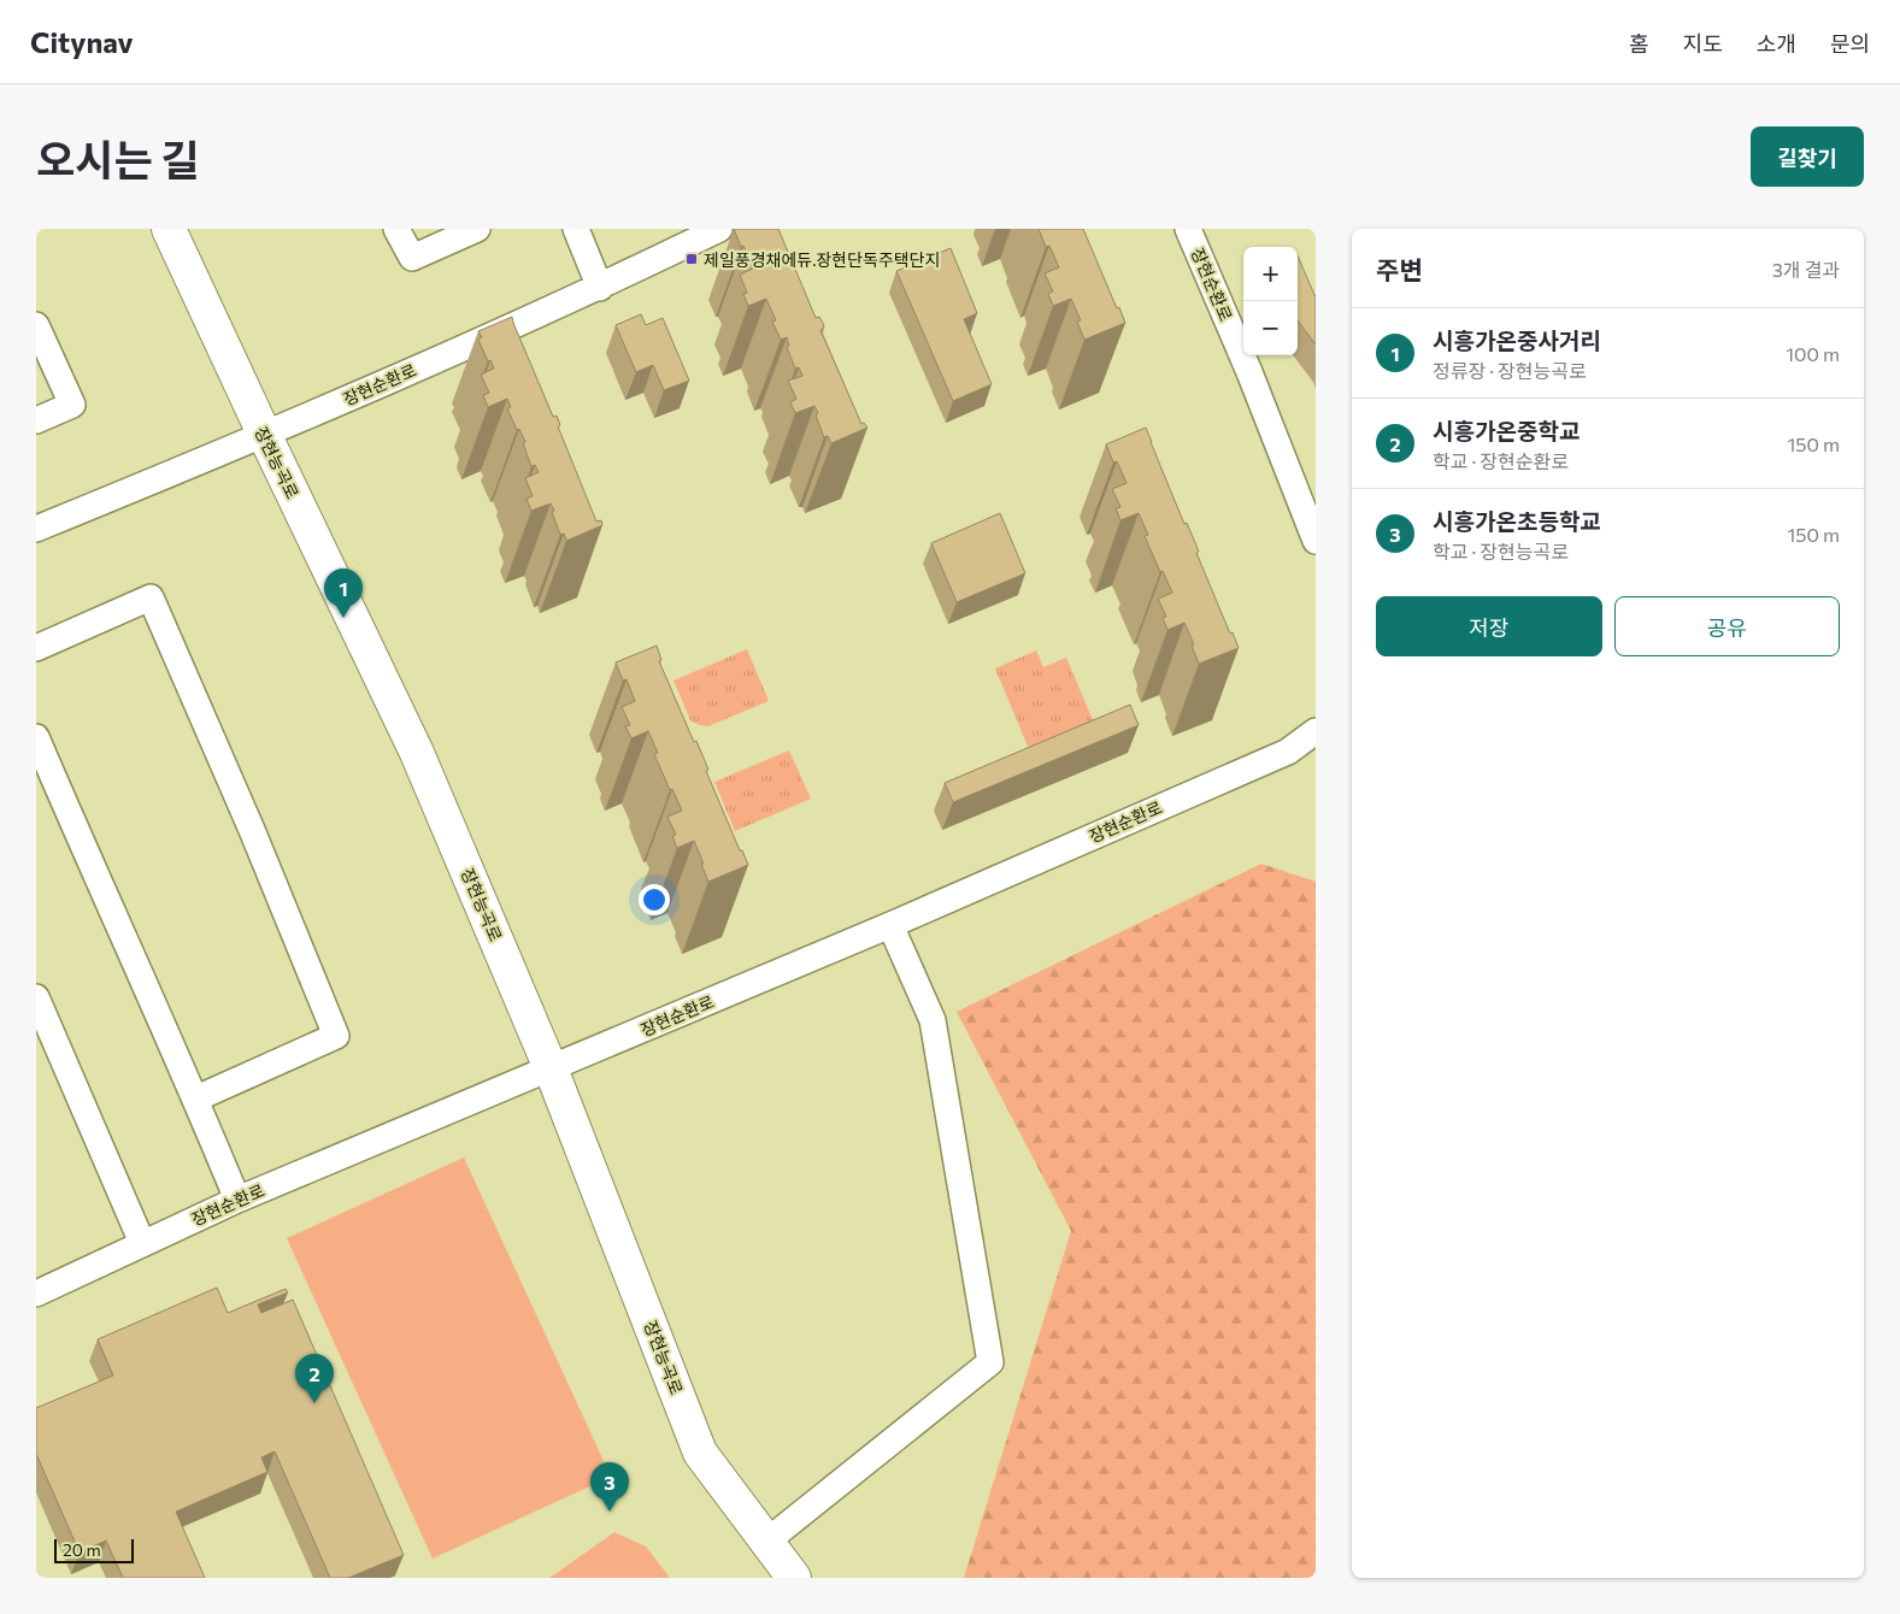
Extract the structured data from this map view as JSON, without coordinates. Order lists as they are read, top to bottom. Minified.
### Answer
{"streets":{"main road":["장현능곡로"],"street":["장현순환로"]},"crossings":[["장현순환로","장현능곡로"]],"places":{"transit":["제일풍경채에듀.장현단독주택단지"]},"scale_bar":"20 m","page":{"header":"Citynav","nav":["홈","지도","소개","문의"],"title":"오시는 길","buttons":["길찾기",["저장","공유"]],"heading":["주변","3개 결과"],"map_buttons":["+","−"],"list":[{"mark":"1","name":"시흥가온중사거리","note":"정류장 · 장현능곡로","value":"100 m"},{"mark":"2","name":"시흥가온중학교","note":"학교 · 장현순환로","value":"150 m"},{"mark":"3","name":"시흥가온초등학교","note":"학교 · 장현능곡로","value":"150 m"}],"pins":["1","2","3"],"scale":"20 m"}}
